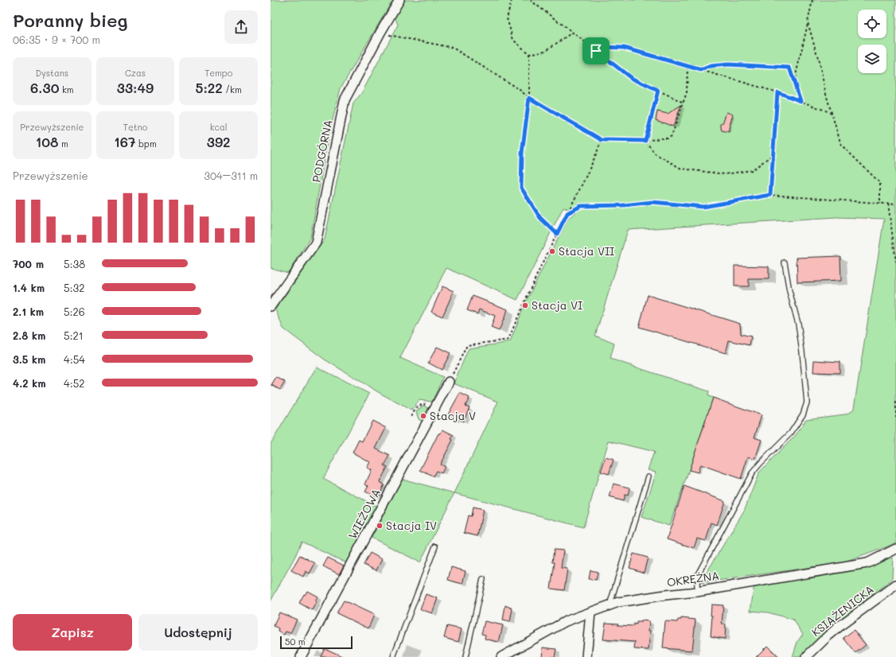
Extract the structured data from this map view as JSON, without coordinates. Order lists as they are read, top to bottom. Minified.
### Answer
{"streets":{"street":["PODGÓRNA","WIEŻOWA","OKRĘŻNA","KSIĄŻENICKA"]},"places":["Stacja VII","Stacja VI","Stacja V","Stacja IV"],"scale_bar":"50 m","page":{"heading":["Poranny bieg","06:35 · 9 × 700 m"],"stats":[["Dystans","6.30 km"],["Czas","33:49"],["Tempo","5:22 /km"],["Przewyższenie","108 m"],["Tętno","167 bpm"],["kcal","392"]],"chart":["Przewyższenie","304–311 m"],"list":[{"name":"700 m","note":"5:38"},{"name":"1.4 km","note":"5:32"},{"name":"2.1 km","note":"5:26"},{"name":"2.8 km","note":"5:21"},{"name":"3.5 km","note":"4:54"},{"name":"4.2 km","note":"4:52"}],"buttons":["Zapisz","Udostępnij"],"scale":"50 m"}}
